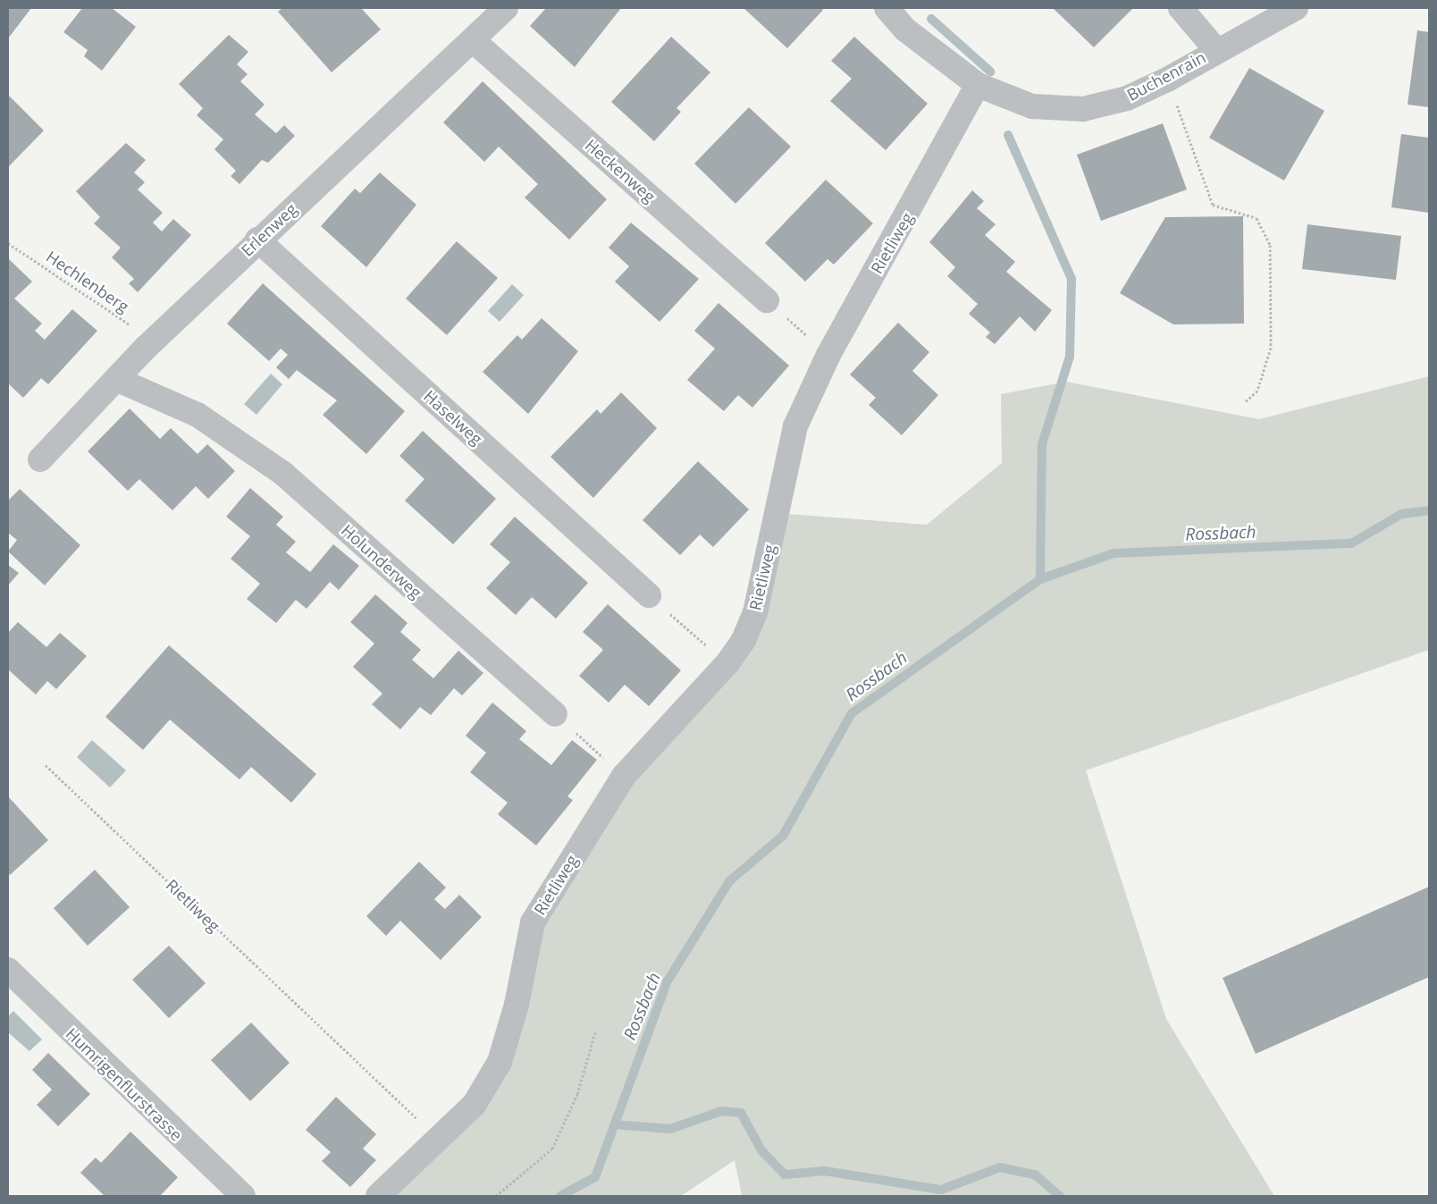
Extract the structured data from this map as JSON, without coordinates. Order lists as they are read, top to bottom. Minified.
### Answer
{"streets":{"street":["Buchenrain","Heckenweg","Erlenweg","Rietliweg","Haselweg","Holunderweg","Humrigenflurstrasse"],"path":["Hechlenberg"]},"crossings":[["Buchenrain","Rietliweg"],["Heckenweg","Erlenweg"],["Erlenweg","Hechlenberg"],["Erlenweg","Haselweg"],["Erlenweg","Holunderweg"]],"water":["Rossbach"]}
